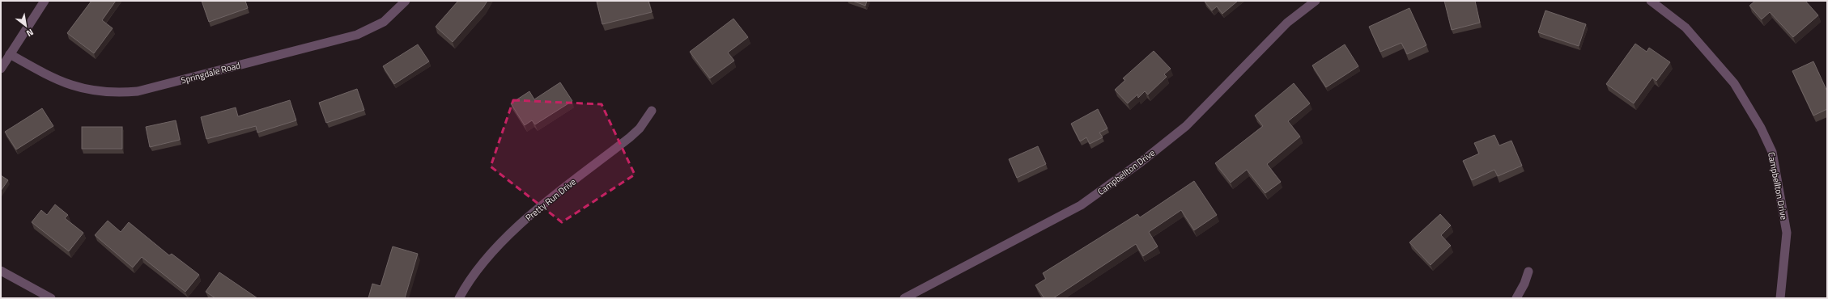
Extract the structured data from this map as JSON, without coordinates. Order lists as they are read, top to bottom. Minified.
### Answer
{"streets":{"street":["Springdale Road","Campbellton Drive","Pretty Run Drive"]},"north":"bottom right"}
